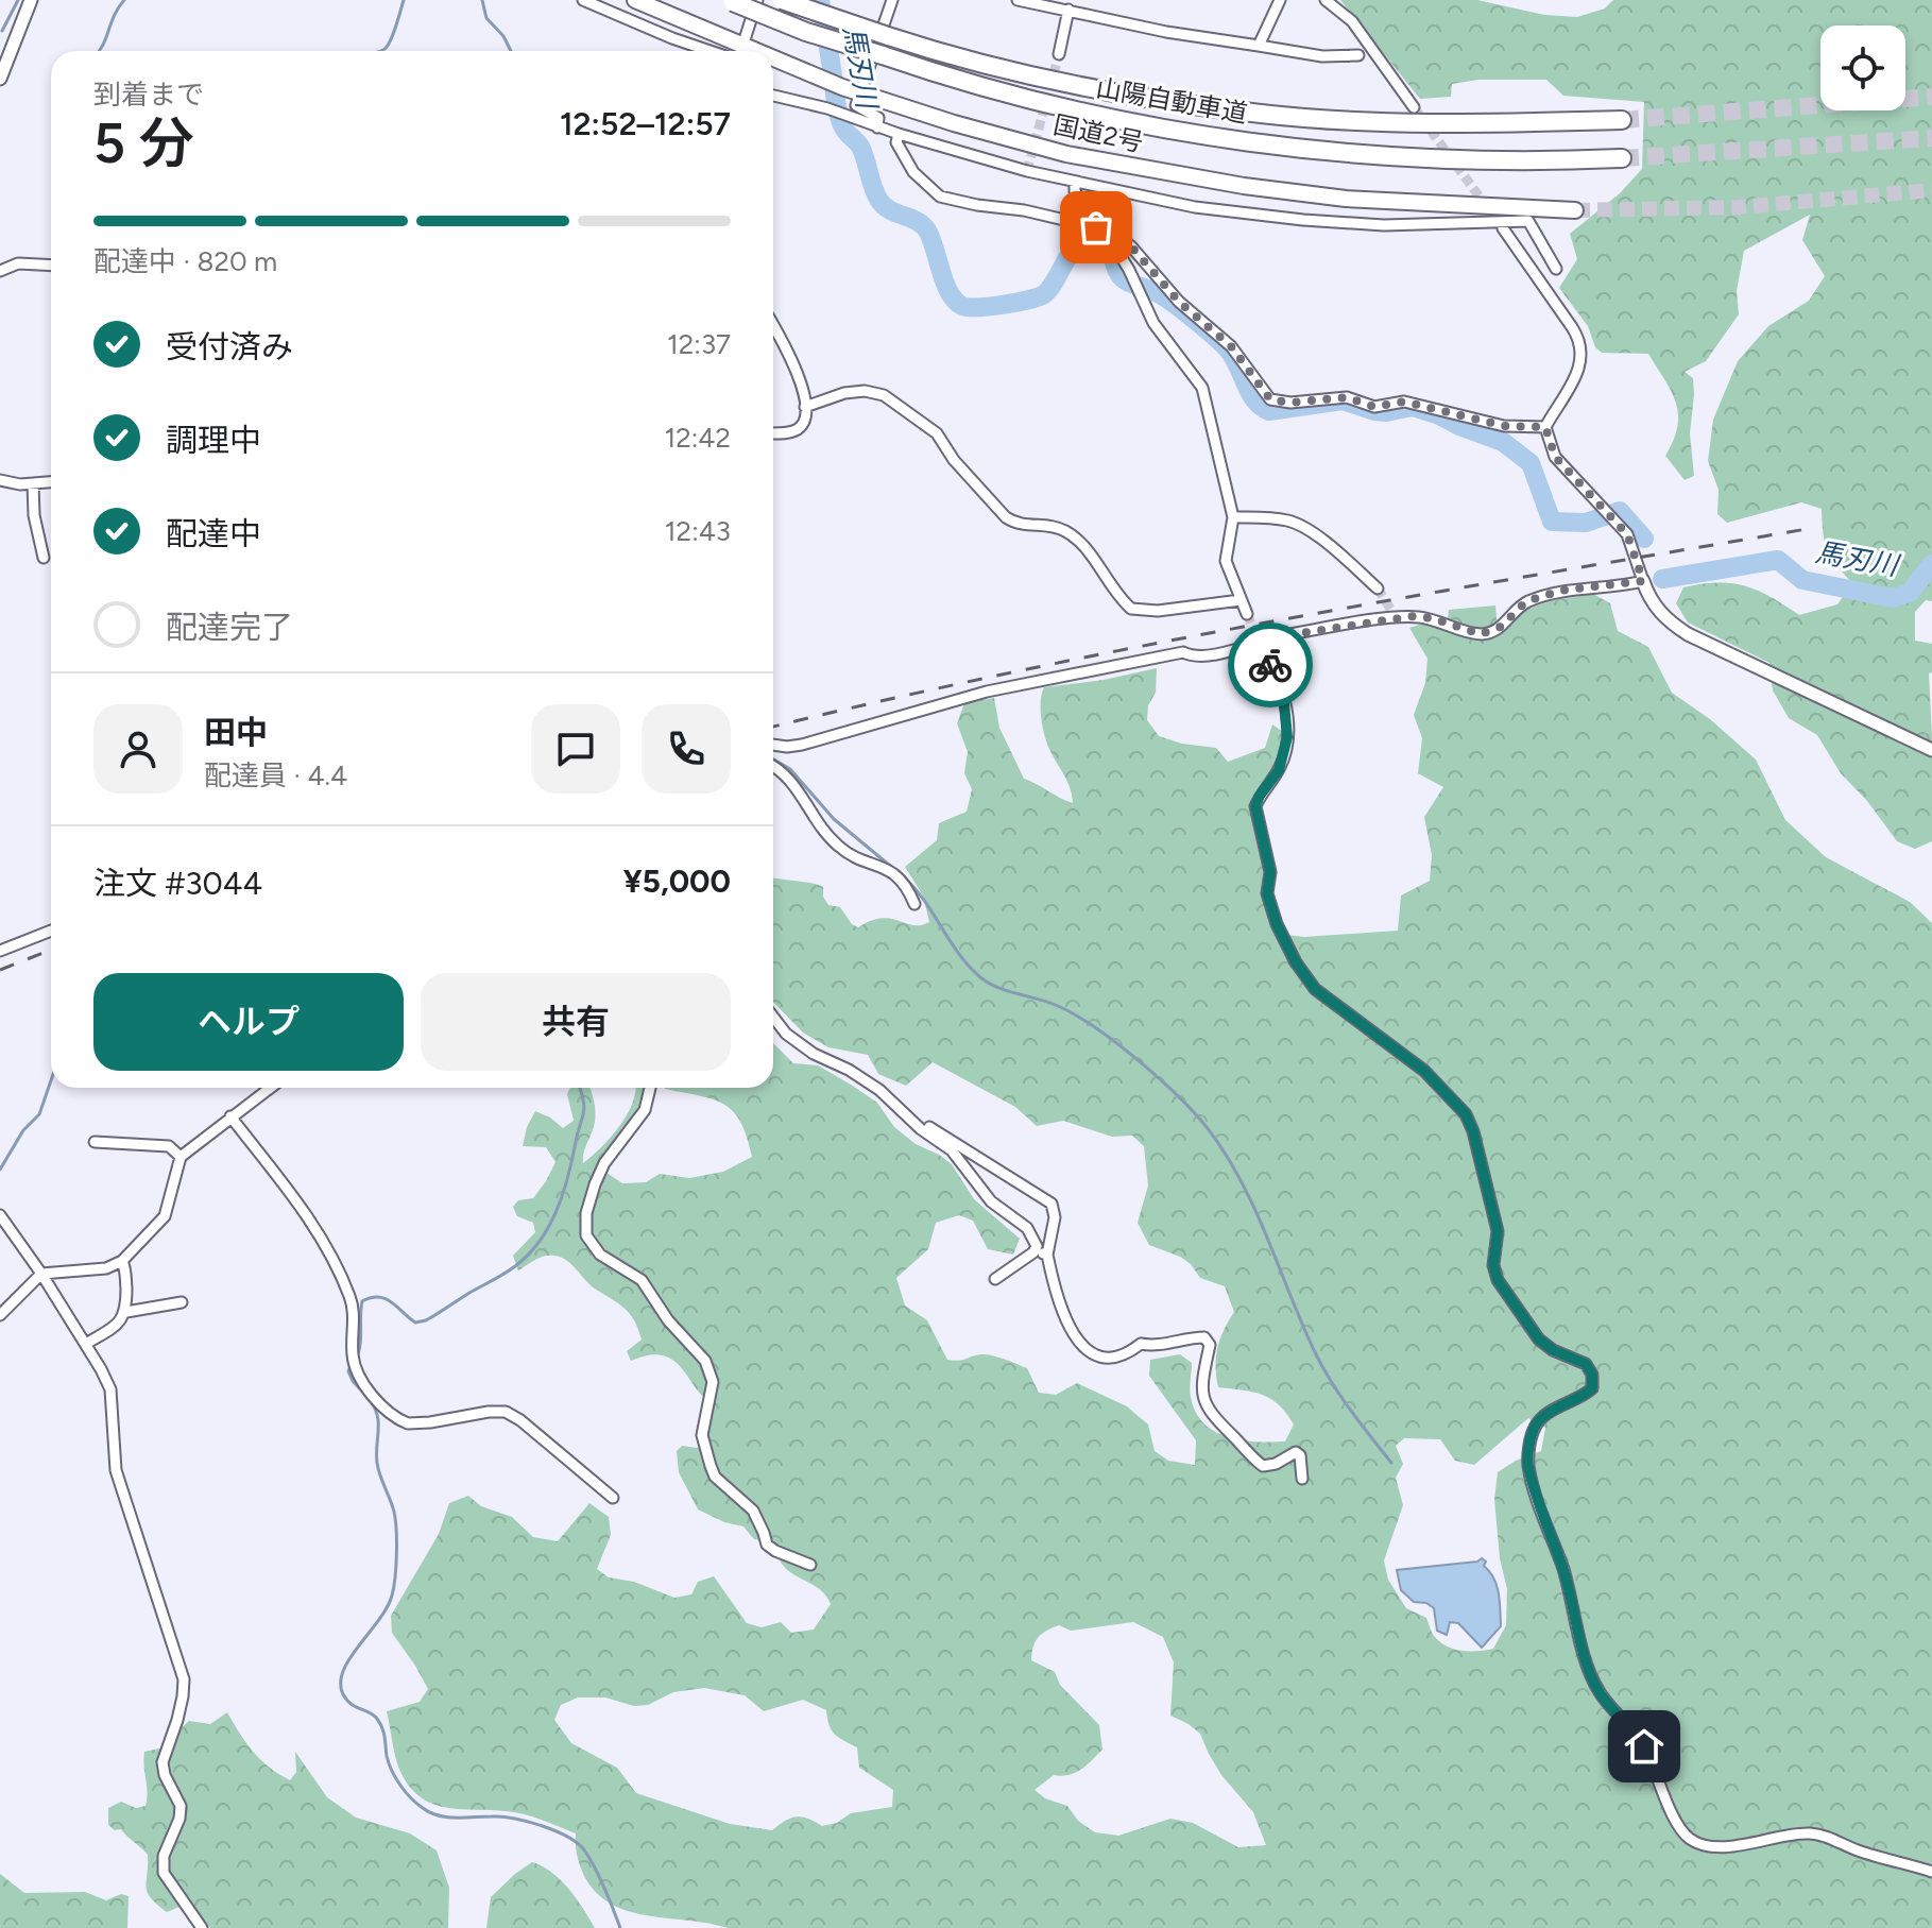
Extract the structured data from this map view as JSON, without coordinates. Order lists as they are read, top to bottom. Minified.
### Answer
{"streets":{"highway":["山陽自動車道","国道2号"]},"water":["馬刃川"],"page":{"heading":["5 分","到着まで","12:52–12:57"],"panel":["田中","配達員 · 4.4","注文 #3044","¥5,000"],"bar":"配達中 · 820 m","list":[["受付済み","12:37"],["調理中","12:42"],["配達中","12:43"],"配達完了"],"buttons":["ヘルプ","共有"]}}
